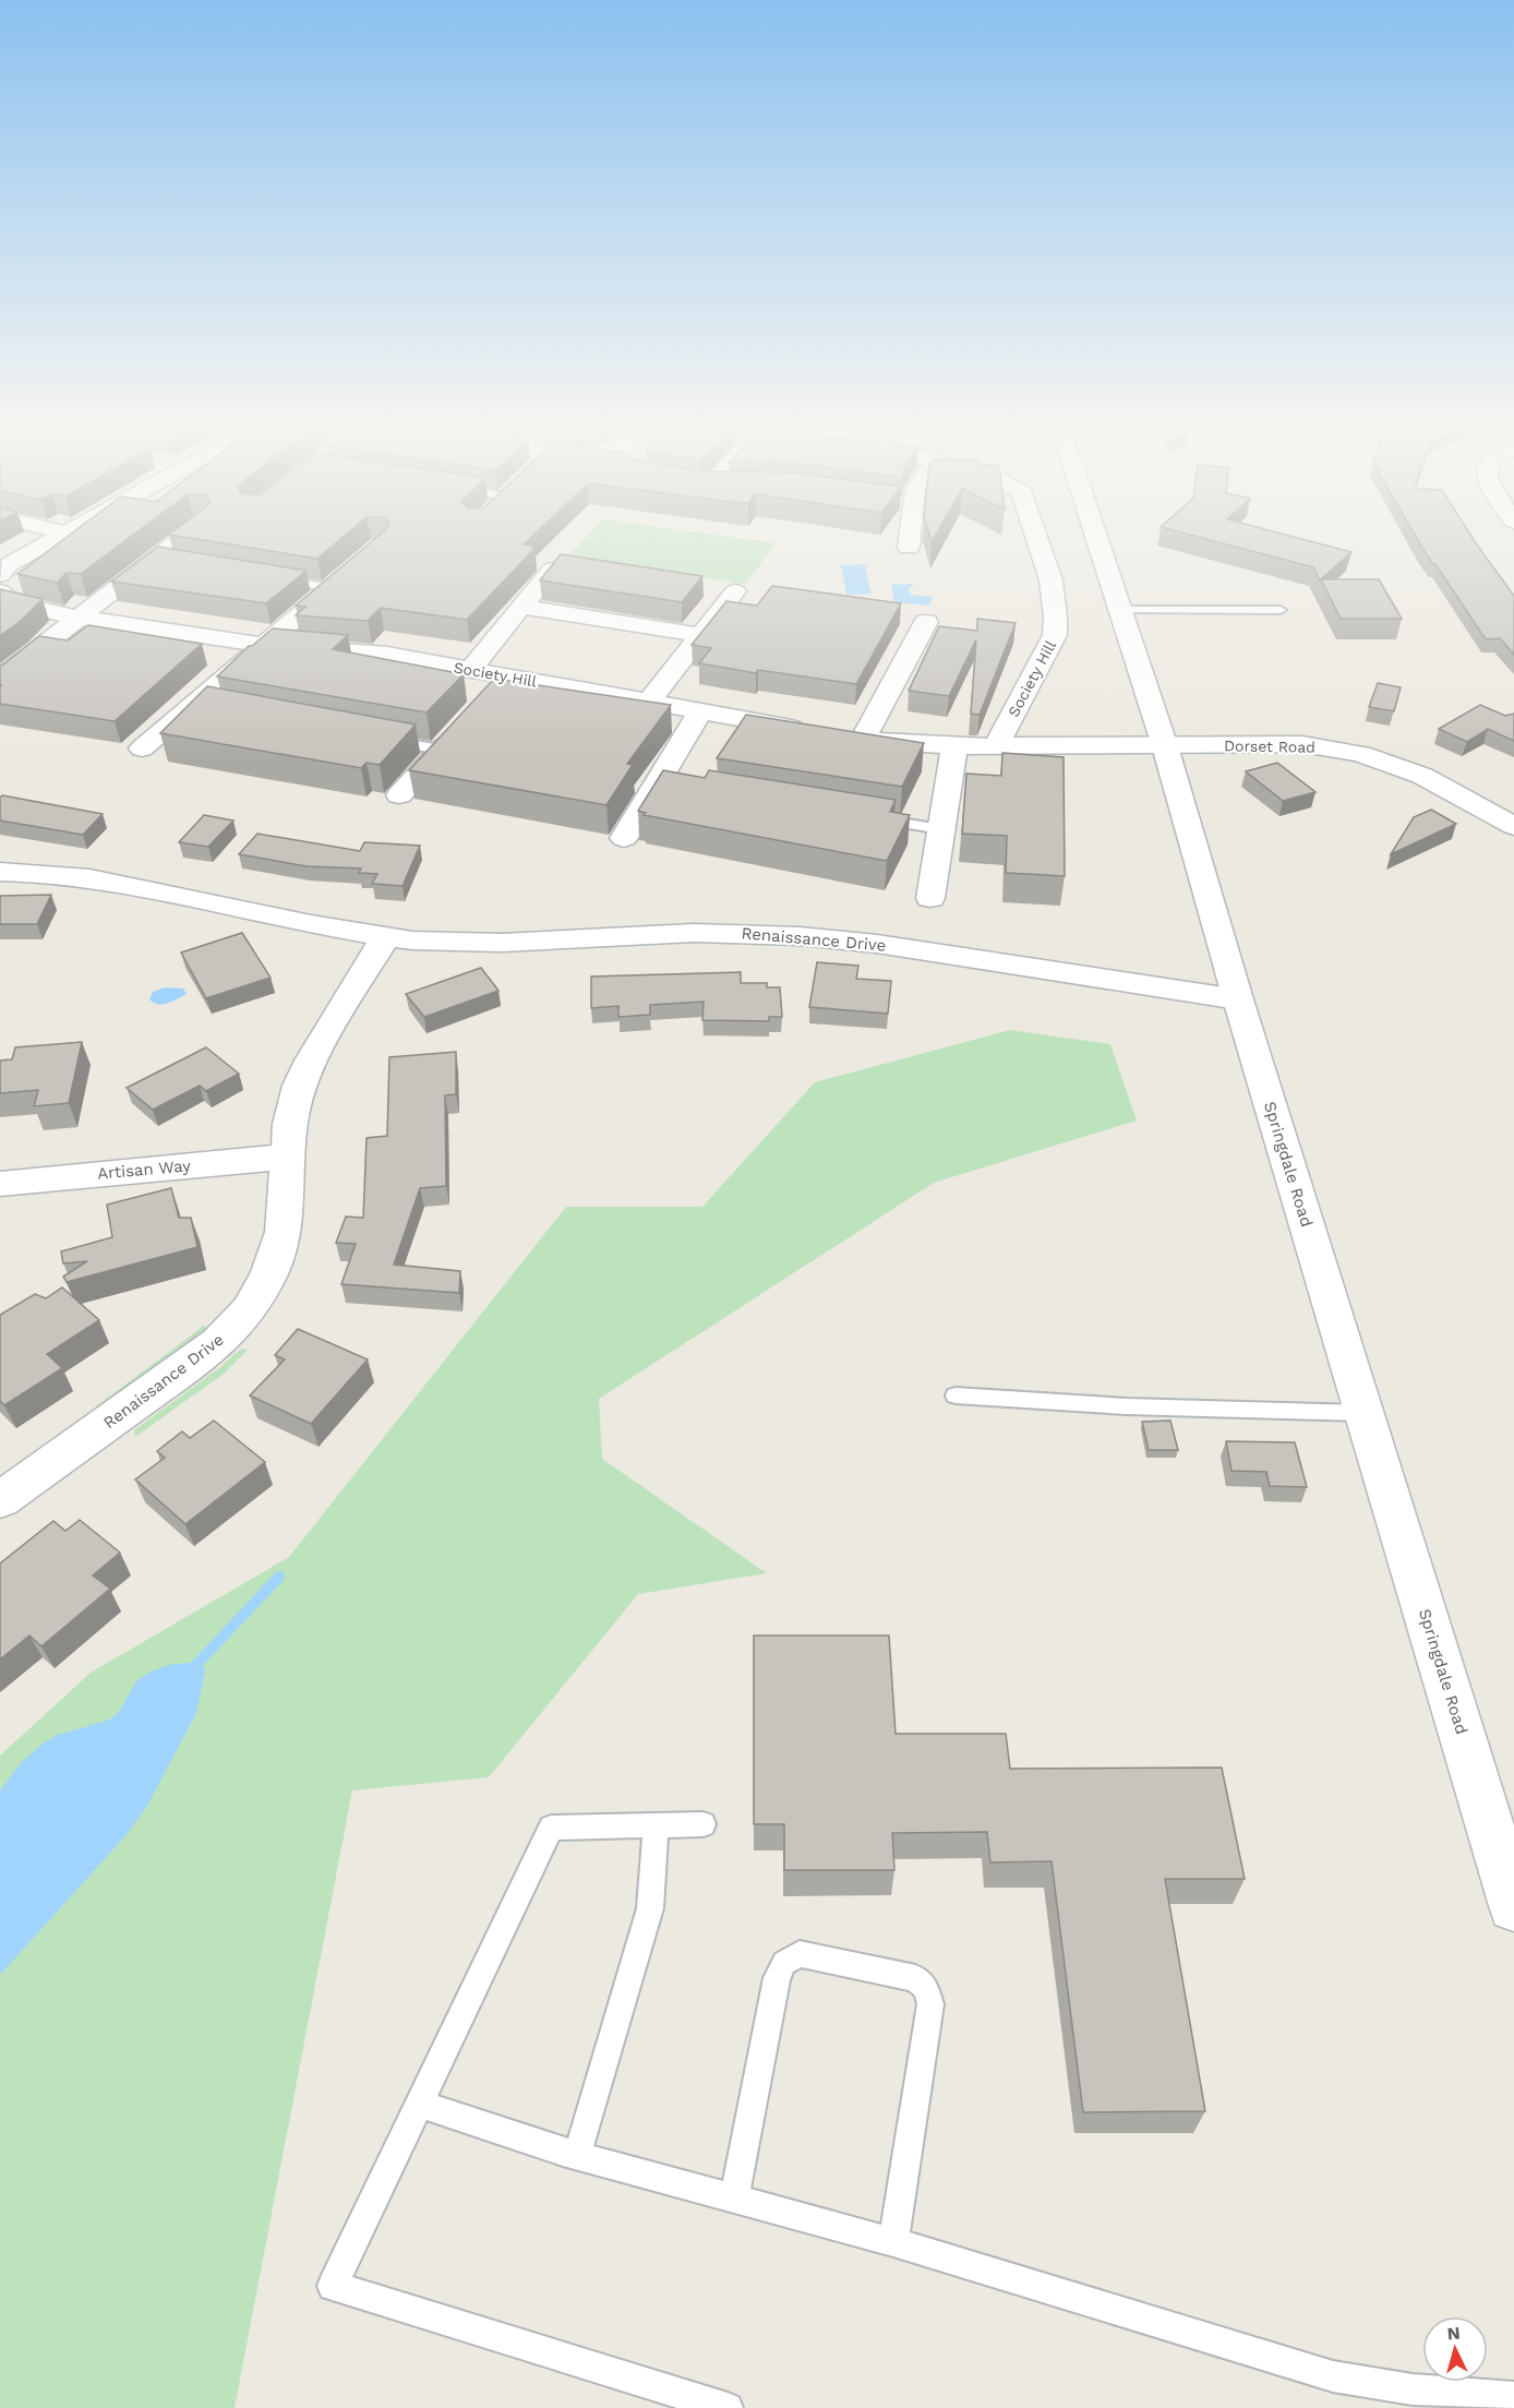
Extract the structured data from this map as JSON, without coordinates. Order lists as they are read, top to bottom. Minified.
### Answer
{"streets":{"street":["Society Hill","Dorset Road","Renaissance Drive","Springdale Road","Artisan Way"]},"crossings":[["Dorset Road","Springdale Road"],["Renaissance Drive","Springdale Road"],["Renaissance Drive","Artisan Way"]],"north":"top"}
